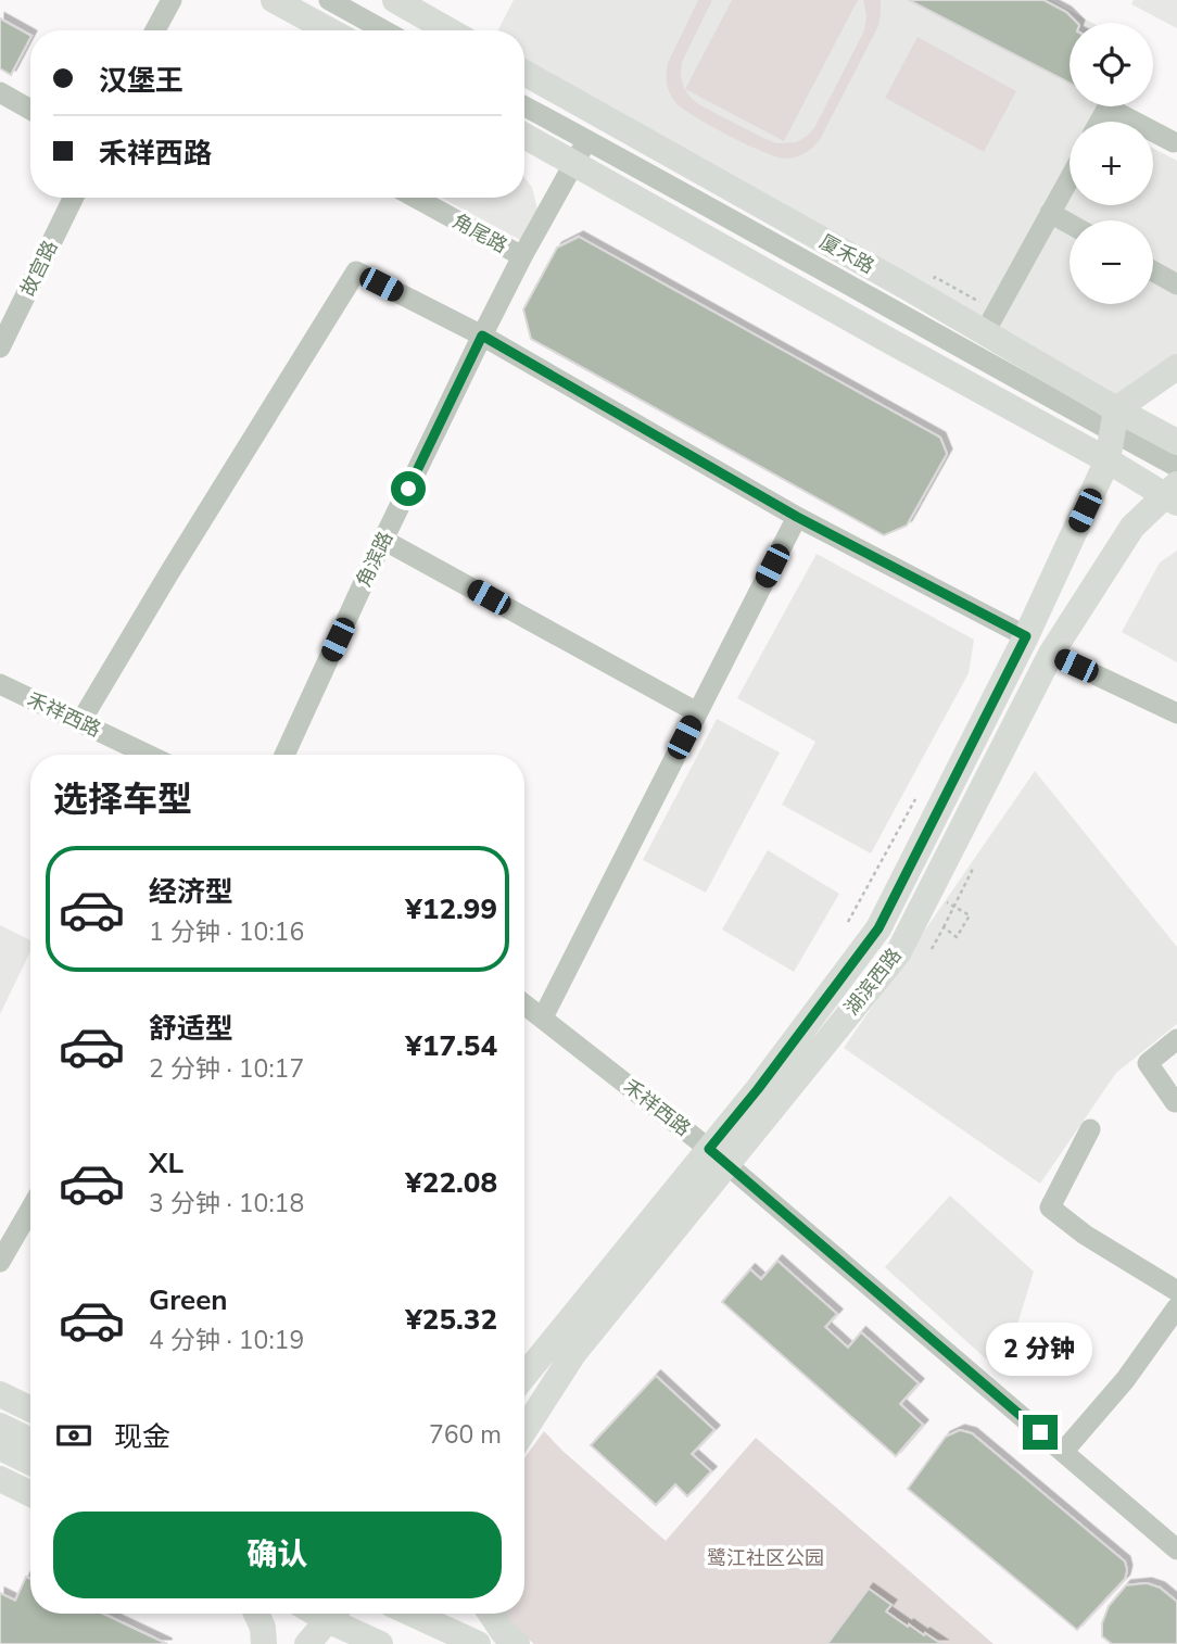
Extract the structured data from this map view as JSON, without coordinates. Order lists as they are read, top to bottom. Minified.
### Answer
{"streets":{"main road":["厦禾路","湖滨西路"],"street":["角尾路","故宫路","角滨路","禾祥西路"]},"crossings":[["角尾路","角滨路"],["厦禾路","角滨路"],["厦禾路","湖滨西路"],["禾祥西路","湖滨西路"]],"parks":["鹭江社区公园"],"page":{"map_buttons":["+","−"],"banner":["汉堡王","禾祥西路"],"heading":"选择车型","list":[{"name":"经济型","note":"1 分钟 · 10:16","value":"¥12.99"},{"name":"舒适型","note":"2 分钟 · 10:17","value":"¥17.54"},{"name":"XL","note":"3 分钟 · 10:18","value":"¥22.08"},{"name":"Green","note":"4 分钟 · 10:19","value":"¥25.32"}],"bubble":"2 分钟","pay":["现金","760 m"],"buttons":"确认"}}
